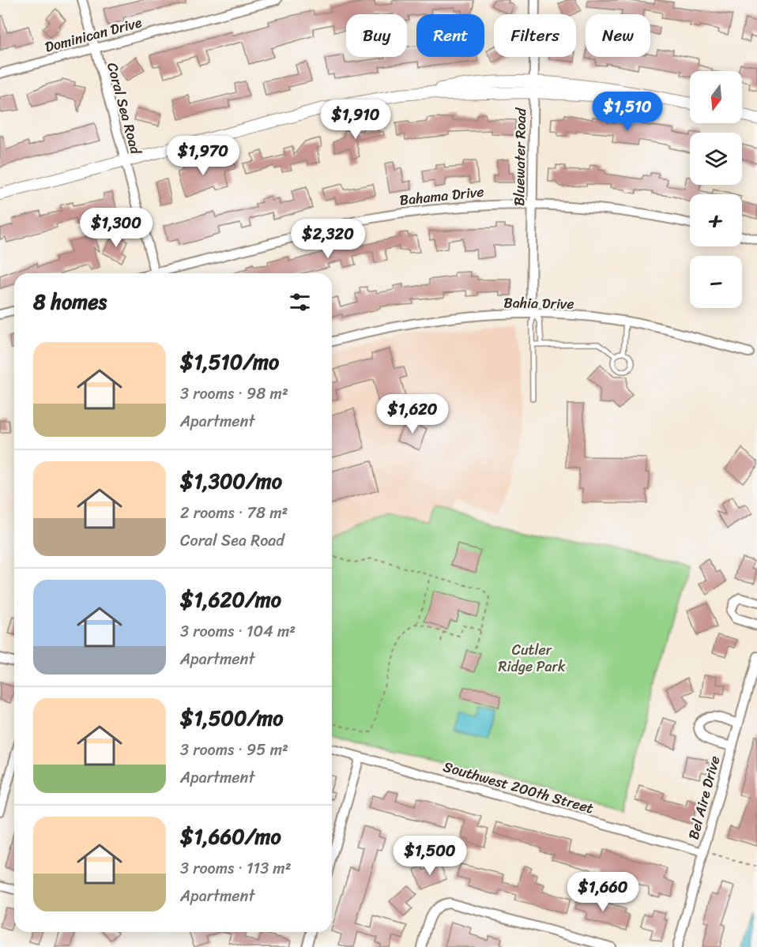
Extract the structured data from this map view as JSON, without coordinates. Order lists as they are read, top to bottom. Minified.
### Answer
{"streets":{"street":["Dominican Drive","Coral Sea Road","Bluewater Road","Bahama Drive","Bahia Drive","Southwest 200th Street","Bel Aire Drive"]},"crossings":[["Dominican Drive","Coral Sea Road"],["Bluewater Road","Bahama Drive"],["Bluewater Road","Bahia Drive"],["Southwest 200th Street","Bel Aire Drive"]],"parks":["Cutler Ridge Park"],"north":"bottom","page":{"chip":["Buy","Rent","Filters","New"],"map_buttons":["+","−"],"price":["$1,510","$1,910","$1,970","$1,300","$2,320","$1,620","$1,500","$1,660"],"heading":"8 homes","list":[{"name":"$1,510/mo","note":"3 rooms · 98 m² · Apartment"},{"name":"$1,300/mo","note":"2 rooms · 78 m² · Coral Sea Road"},{"name":"$1,620/mo","note":"3 rooms · 104 m² · Apartment"},{"name":"$1,500/mo","note":"3 rooms · 95 m² · Apartment"},{"name":"$1,660/mo","note":"3 rooms · 113 m² · Apartment"}]}}
